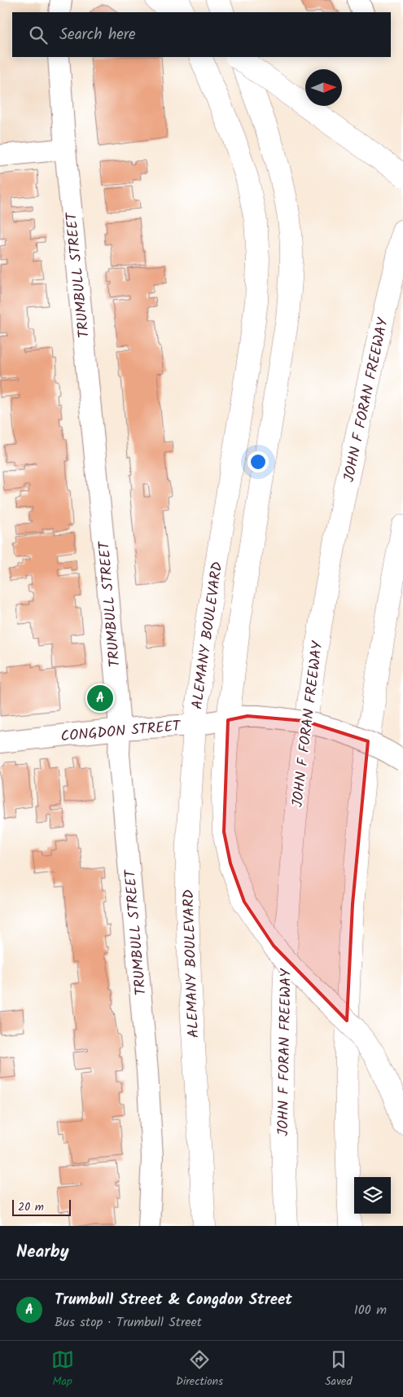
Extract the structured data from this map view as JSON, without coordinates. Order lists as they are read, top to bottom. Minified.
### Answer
{"streets":{"main road":["JOHN F FORAN FREEWAY","ALEMANY BOULEVARD"],"street":["TRUMBULL STREET","CONGDON STREET"]},"crossings":[["TRUMBULL STREET","CONGDON STREET"],["ALEMANY BOULEVARD","CONGDON STREET"]],"scale_bar":"20 m","north":"right","page":{"search":"Search here","pins":"A","scale":"20 m","heading":"Nearby","list":[{"mark":"A","name":"Trumbull Street & Congdon Street","note":"Bus stop · Trumbull Street","value":"100 m"}],"nav":["Map","Directions","Saved"]}}
